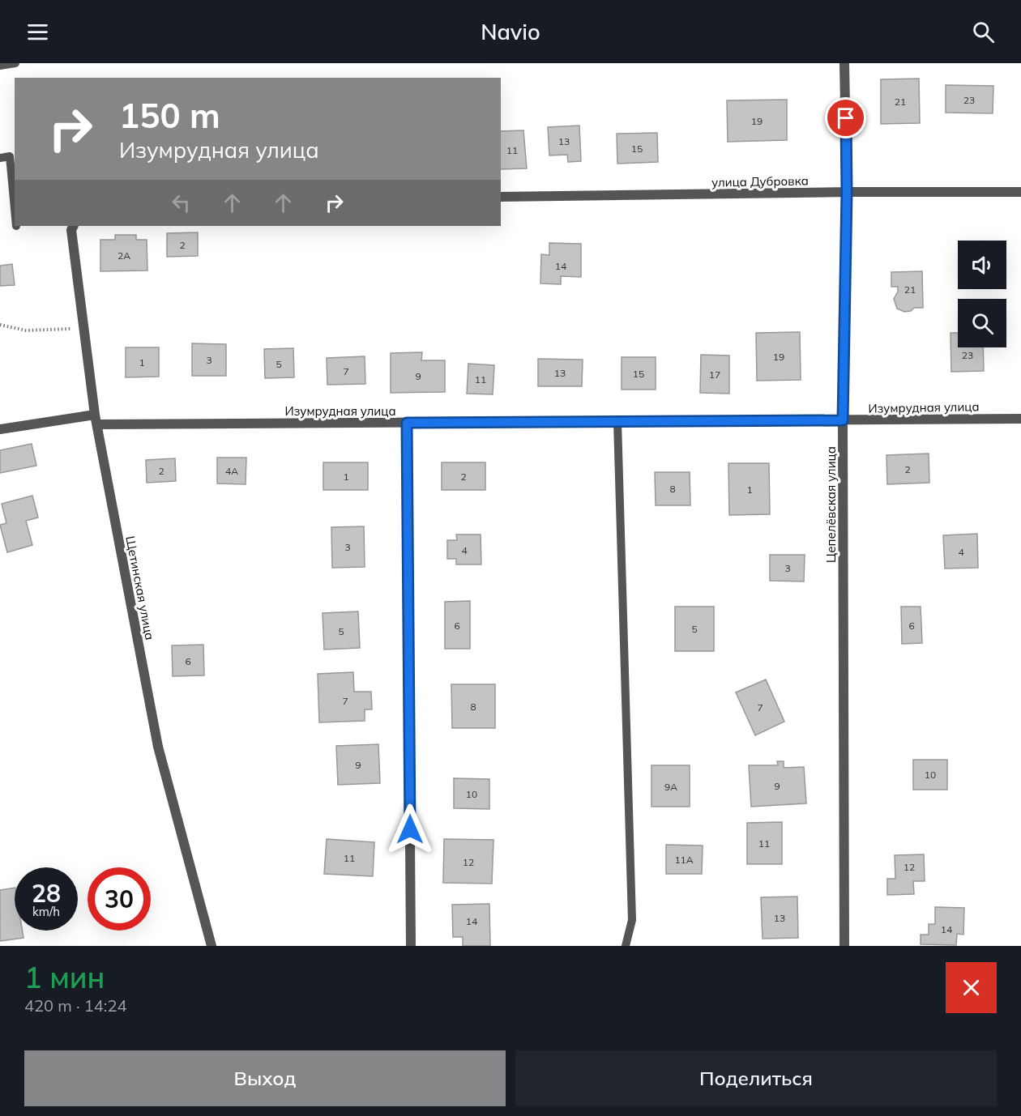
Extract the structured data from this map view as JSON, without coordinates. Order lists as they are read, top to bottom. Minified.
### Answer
{"streets":{"street":["улица Дубровка","Изумрудная улица","Цепелёвская улица","Щетинская улица"]},"crossings":[["улица Дубровка","Цепелёвская улица"],["Изумрудная улица","Цепелёвская улица"],["Изумрудная улица","Щетинская улица"]],"house_numbers":["23","21","19","13","15","11","2","2А","14","21","23","19","3","1","5","7","13","15","17","9","11","2","2","4А","1","2","8","1","3","4","4","3","6","6","5","5","6","7","8","7","9","10","9","9А","10","11","11","11А","12","12","13","14","14"],"page":{"header":"Navio","turn":["150 m","Изумрудная улица"],"speed":"28 km/h","limit":"30","heading":["1 мин","420 m · 14:24"],"buttons":["Выход","Поделиться"]}}
